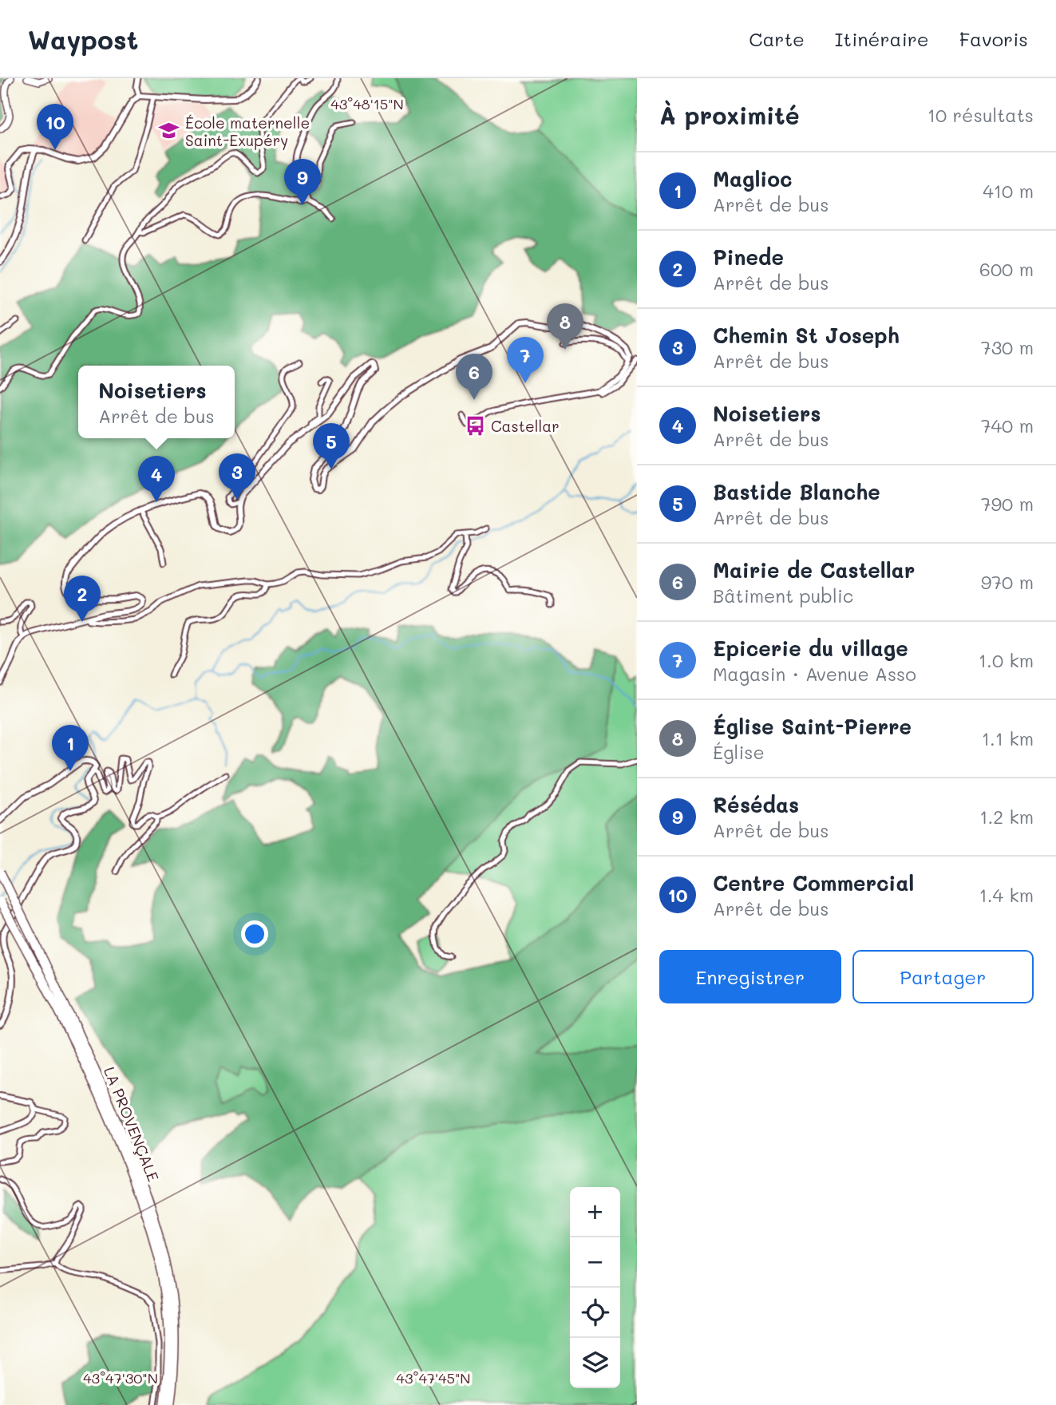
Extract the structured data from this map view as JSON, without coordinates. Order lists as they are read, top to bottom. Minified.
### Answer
{"streets":{"highway":["LA PROVENÇALE"]},"places":{"school or university":["École maternelle Saint-Exupéry"],"bus stop":["Castellar"]},"page":{"header":"Waypost","nav":["Carte","Itinéraire","Favoris"],"heading":["À proximité","10 résultats"],"pins":["10","9","8","7","6","5","3","4","2","1"],"list":[{"mark":"1","name":"Maglioc","note":"Arrêt de bus","value":"410 m"},{"mark":"2","name":"Pinede","note":"Arrêt de bus","value":"600 m"},{"mark":"3","name":"Chemin St Joseph","note":"Arrêt de bus","value":"730 m"},{"mark":"4","name":"Noisetiers","note":"Arrêt de bus","value":"740 m"},{"mark":"5","name":"Bastide Blanche","note":"Arrêt de bus","value":"790 m"},{"mark":"6","name":"Mairie de Castellar","note":"Bâtiment public","value":"970 m"},{"mark":"7","name":"Epicerie du village","note":"Magasin · Avenue Asso","value":"1.0 km"},{"mark":"8","name":"Église Saint-Pierre","note":"Église","value":"1.1 km"},{"mark":"9","name":"Résédas","note":"Arrêt de bus","value":"1.2 km"},{"mark":"10","name":"Centre Commercial","note":"Arrêt de bus","value":"1.4 km"}],"popup":["Noisetiers","Arrêt de bus"],"buttons":["Enregistrer","Partager"],"map_buttons":["+","−"]},"coordinates":["43°48'15\"N","43°47'30\"N","43°47'45\"N"]}
